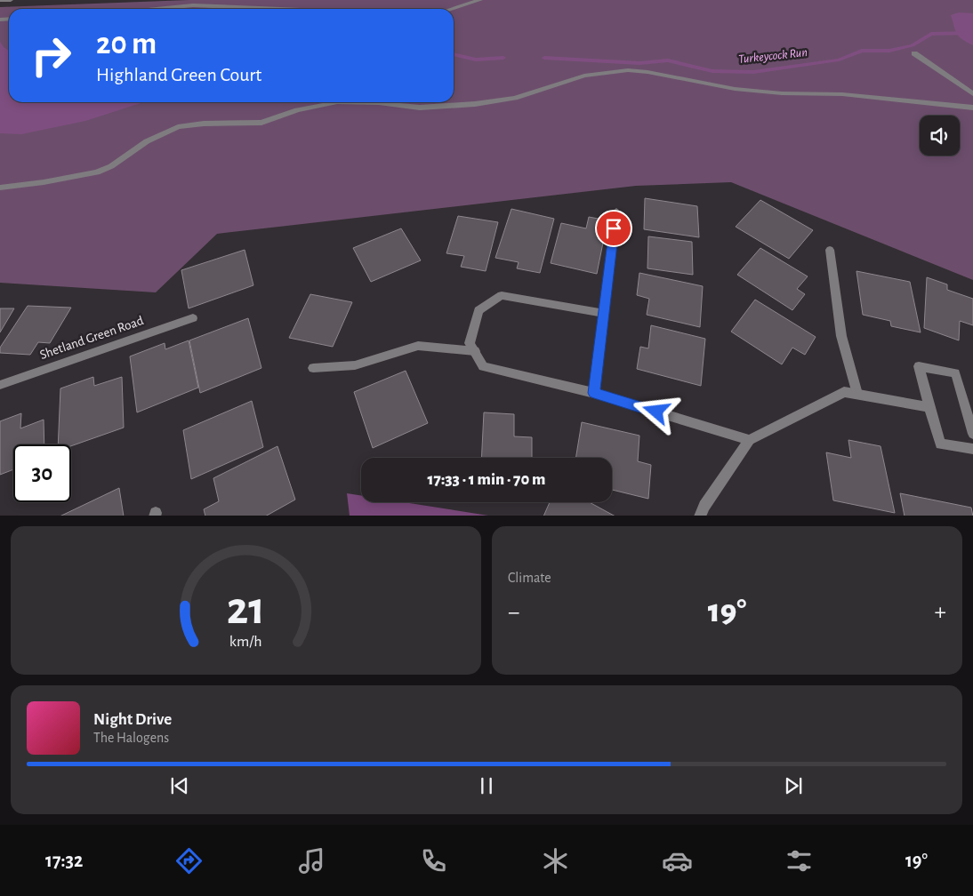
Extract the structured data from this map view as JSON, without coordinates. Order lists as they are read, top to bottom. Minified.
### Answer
{"streets":{"street":["Shetland Green Road"]},"water":["Turkeycock Run"],"page":{"turn":["20 m","Highland Green Court"],"limit":"30","trip":"17:33 · 1 min · 70 m","tile":"Climate","heat":["−","19°","+"],"song":["Night Drive","The Halogens"],"tabs":["17:32","19°"],"gauge":["21","km/h"]}}
